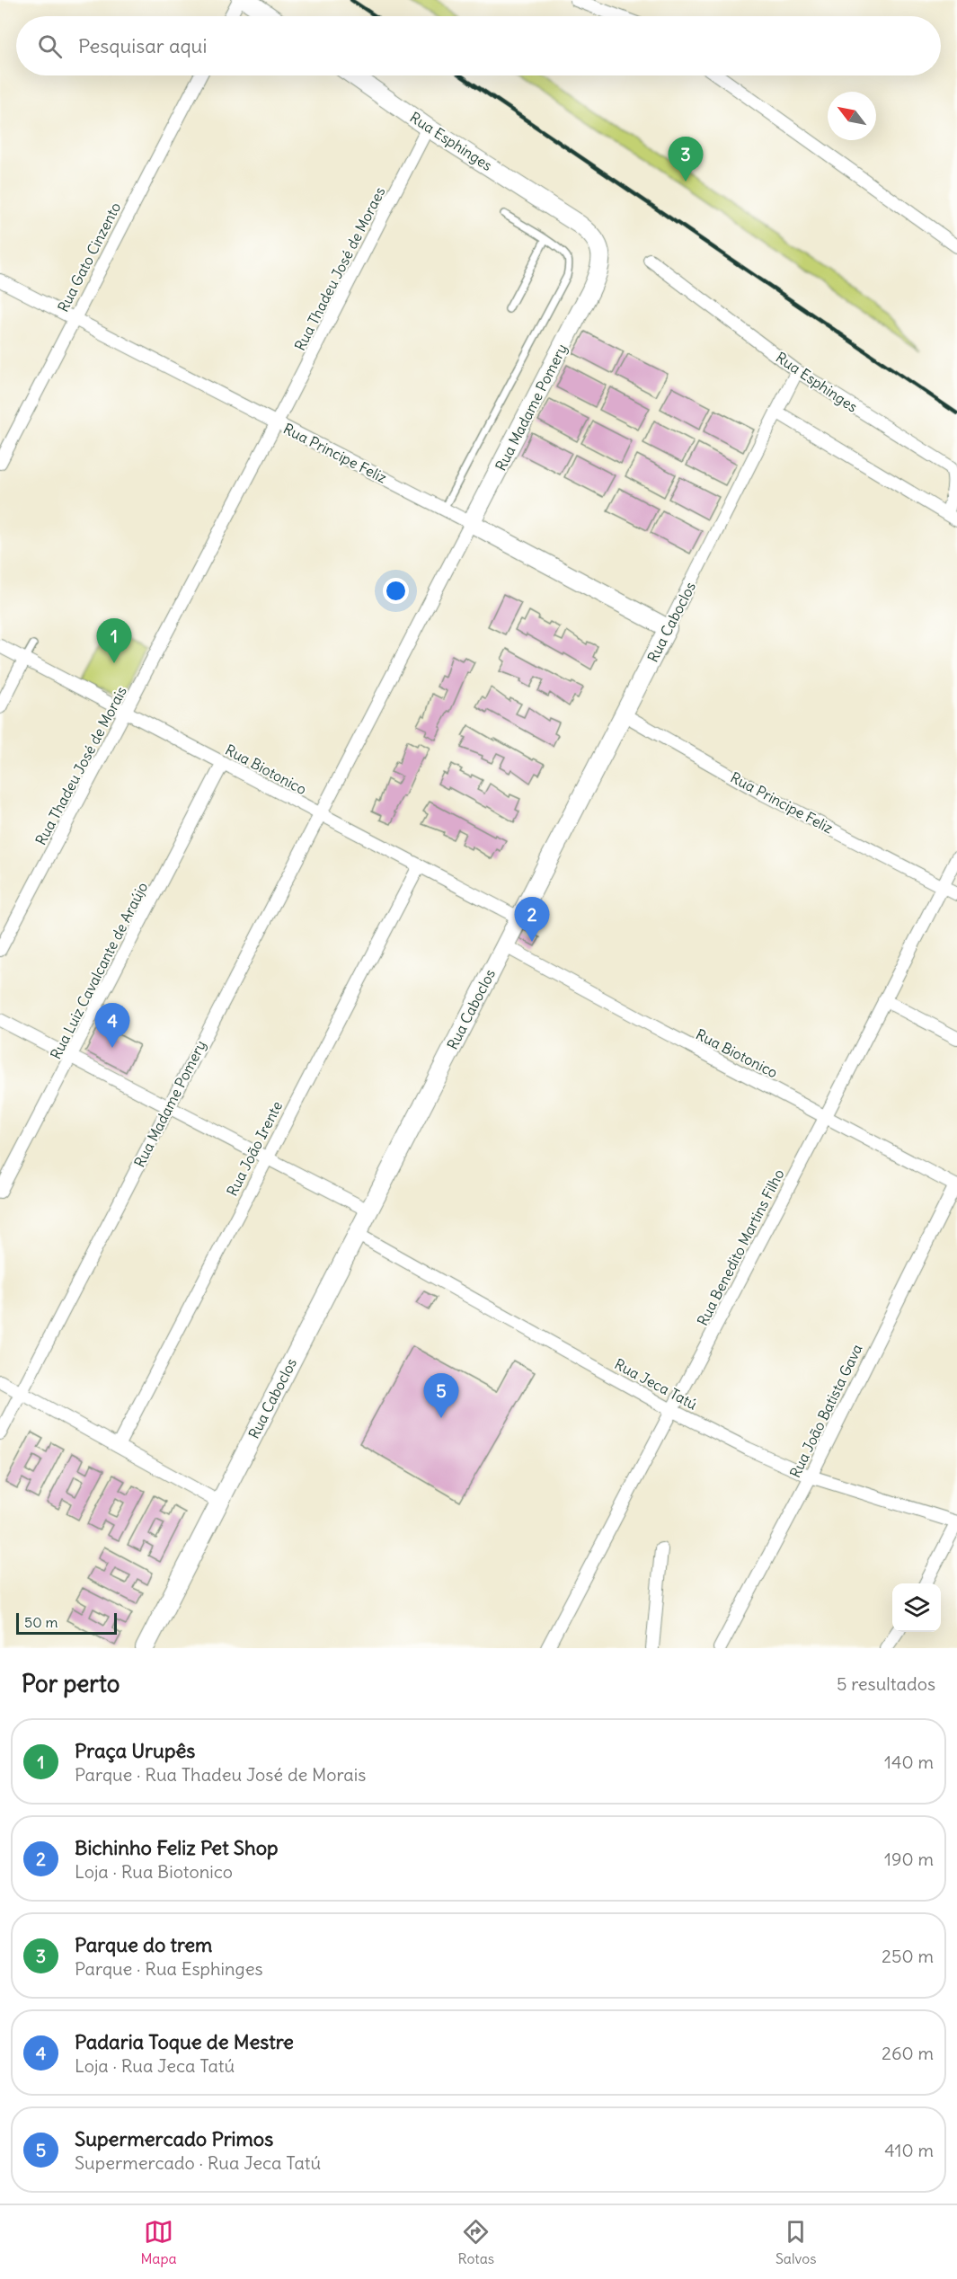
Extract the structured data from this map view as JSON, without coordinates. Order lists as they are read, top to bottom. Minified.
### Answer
{"streets":{"street":["Rua Esphinges","Rua Gato Cinzento","Rua Thadeu José de Moraes","Rua Madame Pomery","Rua Principe Feliz","Rua Caboclos","Rua Thadeu José de Morais","Rua Biotonico","Rua Luiz Cavalcante de Araújo","Rua João Irente","Rua Benedito Martins Filho","Rua Jeca Tatú","Rua João Batista Gava"]},"crossings":[["Rua Esphinges","Rua Thadeu José de Moraes"],["Rua Esphinges","Rua Madame Pomery"],["Rua Esphinges","Rua Caboclos"],["Rua Gato Cinzento","Rua Principe Feliz"],["Rua Thadeu José de Moraes","Rua Principe Feliz"],["Rua Thadeu José de Moraes","Rua Thadeu José de Morais"],["Rua Madame Pomery","Rua Principe Feliz"],["Rua Madame Pomery","Rua Biotonico"],["Rua Principe Feliz","Rua Caboclos"],["Rua Principe Feliz","Rua Thadeu José de Morais"],["Rua Principe Feliz","Rua Benedito Martins Filho"],["Rua Caboclos","Rua Biotonico"],["Rua Caboclos","Rua Jeca Tatú"],["Rua Thadeu José de Morais","Rua Biotonico"],["Rua Biotonico","Rua Luiz Cavalcante de Araújo"],["Rua Biotonico","Rua João Irente"],["Rua Biotonico","Rua Benedito Martins Filho"],["Rua Biotonico","Rua João Batista Gava"],["Rua Benedito Martins Filho","Rua Jeca Tatú"],["Rua Jeca Tatú","Rua João Batista Gava"]],"scale_bar":"50 m","north":"top left","page":{"search":"Pesquisar aqui","pins":["3","1","2","4","5"],"scale":"50 m","heading":["Por perto","5 resultados"],"list":[{"mark":"1","name":"Praça Urupês","note":"Parque · Rua Thadeu José de Morais","value":"140 m"},{"mark":"2","name":"Bichinho Feliz Pet Shop","note":"Loja · Rua Biotonico","value":"190 m"},{"mark":"3","name":"Parque do trem","note":"Parque · Rua Esphinges","value":"250 m"},{"mark":"4","name":"Padaria Toque de Mestre","note":"Loja · Rua Jeca Tatú","value":"260 m"},{"mark":"5","name":"Supermercado Primos","note":"Supermercado · Rua Jeca Tatú","value":"410 m"}],"nav":["Mapa","Rotas","Salvos"]}}
